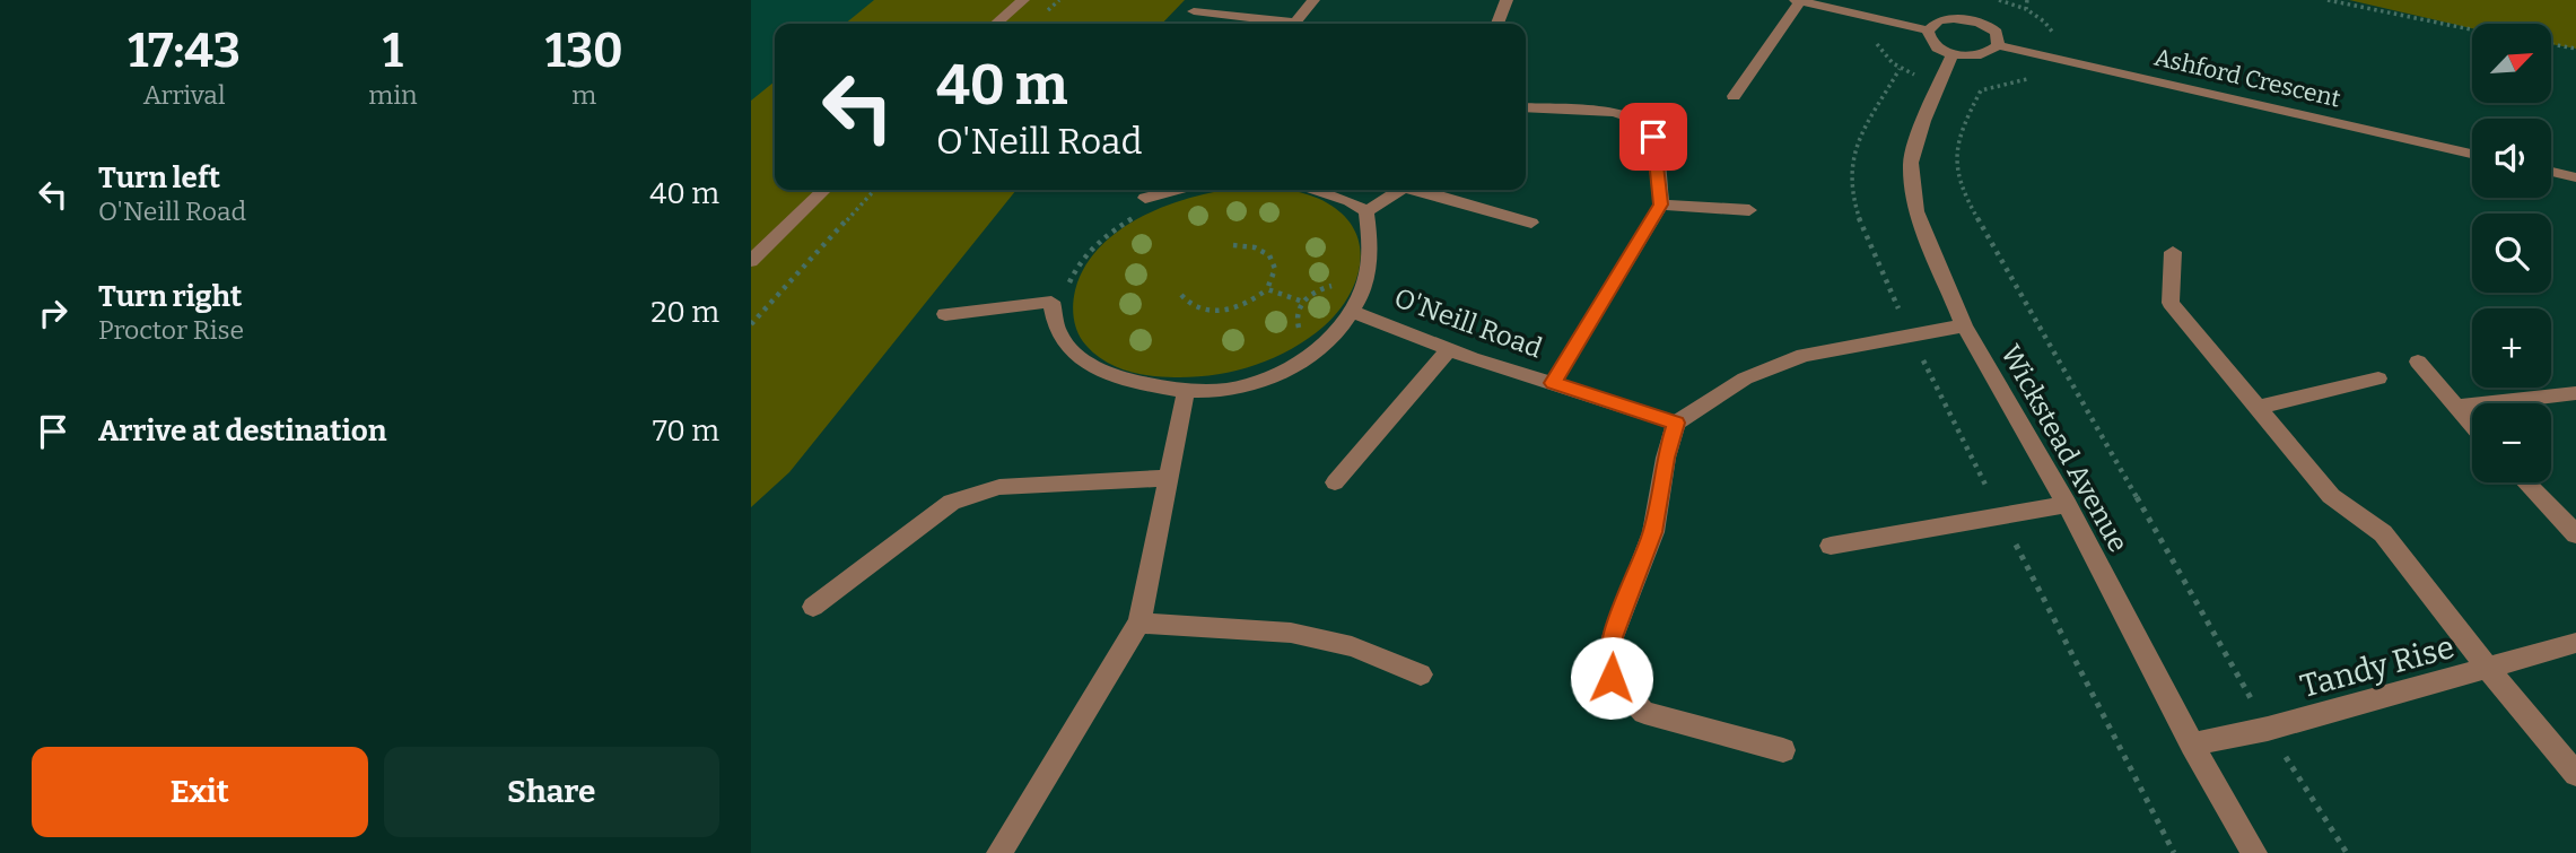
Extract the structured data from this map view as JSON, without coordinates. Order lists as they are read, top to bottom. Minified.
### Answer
{"streets":{"street":["Ashford Crescent","O'Neill Road","Wickstead Avenue","Tandy Rise"]},"crossings":[["Wickstead Avenue","Tandy Rise"]],"north":"top right","page":{"eta":["17:43","Arrival","1","min","130","m"],"map_buttons":["+","−"],"turn":["40 m","O'Neill Road"],"list":[{"name":"Turn left","note":"O'Neill Road","value":"40 m"},{"name":"Turn right","note":"Proctor Rise","value":"20 m"},{"name":"Arrive at destination","value":"70 m"}],"buttons":["Exit","Share"]}}
